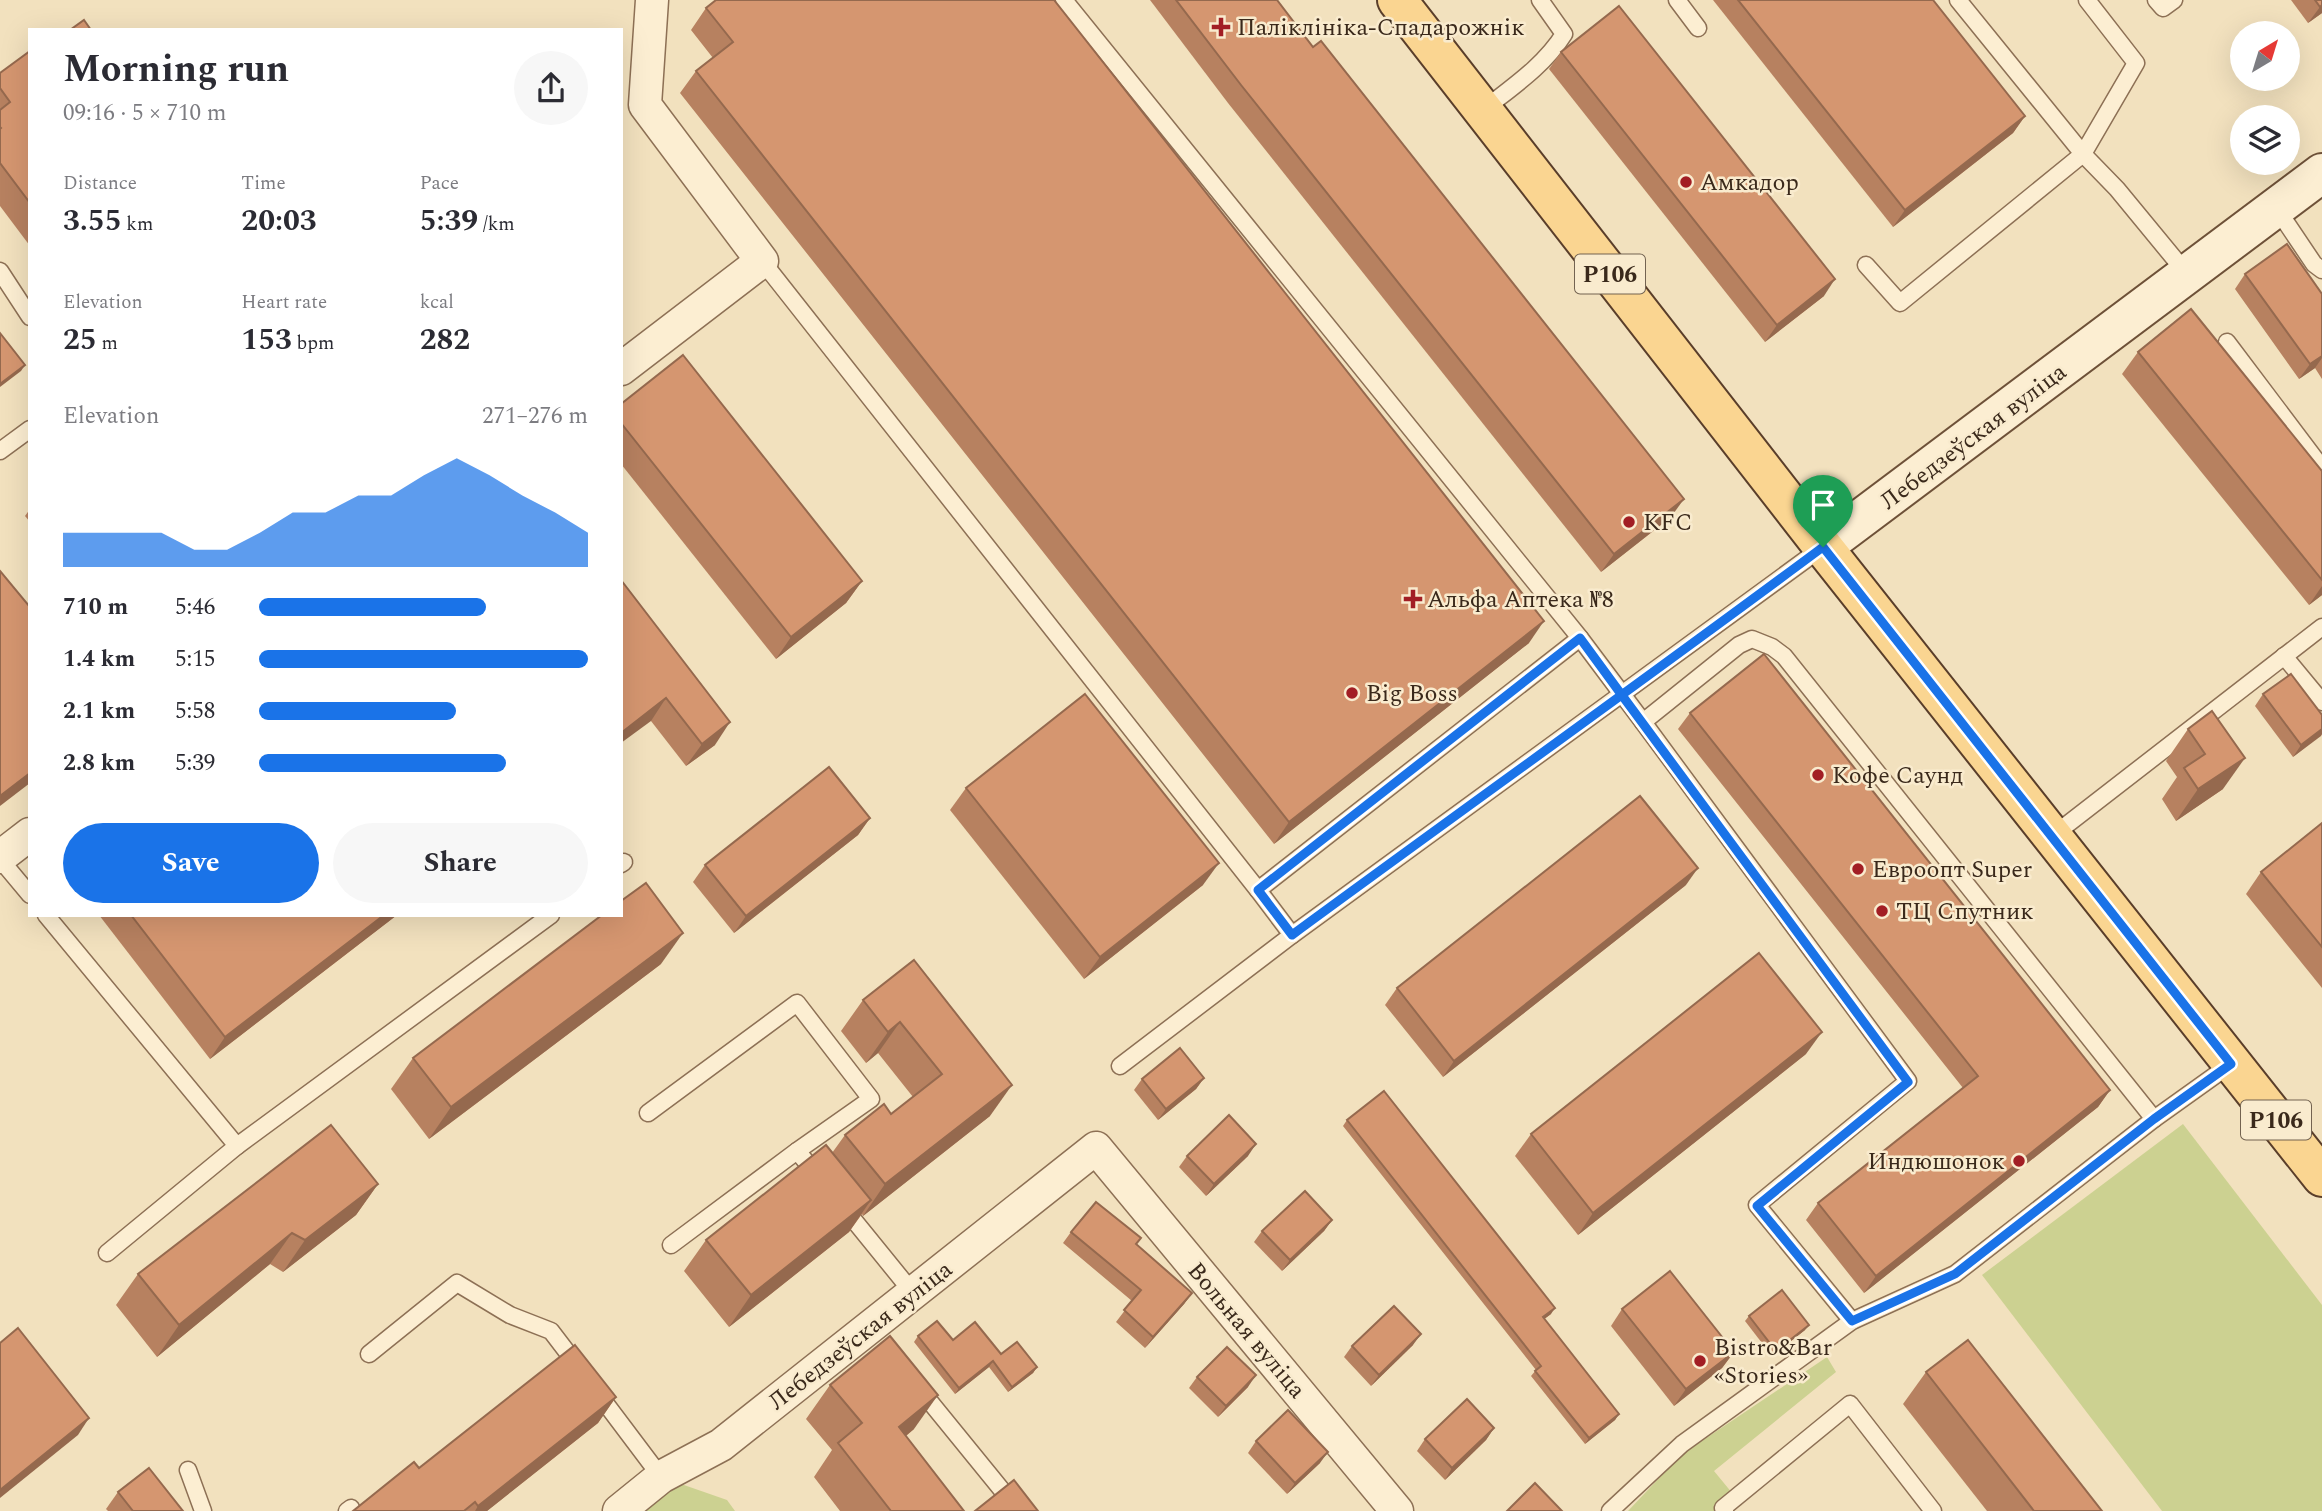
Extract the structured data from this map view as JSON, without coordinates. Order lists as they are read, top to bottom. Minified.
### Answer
{"streets":{"main road":["Р106","Лебедзеўская вуліца"],"street":["Вольная вуліца"]},"crossings":[["Р106","Лебедзеўская вуліца"],["Лебедзеўская вуліца","Вольная вуліца"]],"places":{"health":["Паліклініка-Спадарожнік","Альфа Аптека №8"],"other":["Амкадор","KFC","Big Boss","Кофе Саунд","Евроопт Super","ТЦ Спутник","Индюшонок","Bistro&Bar «Stories»"]},"north":"top right","page":{"heading":["Morning run","09:16 · 5 × 710 m"],"stats":[["Distance","3.55 km"],["Time","20:03"],["Pace","5:39 /km"],["Elevation","25 m"],["Heart rate","153 bpm"],["kcal","282"]],"chart":["Elevation","271–276 m"],"list":[{"name":"710 m","note":"5:46"},{"name":"1.4 km","note":"5:15"},{"name":"2.1 km","note":"5:58"},{"name":"2.8 km","note":"5:39"}],"buttons":["Save","Share"]}}
